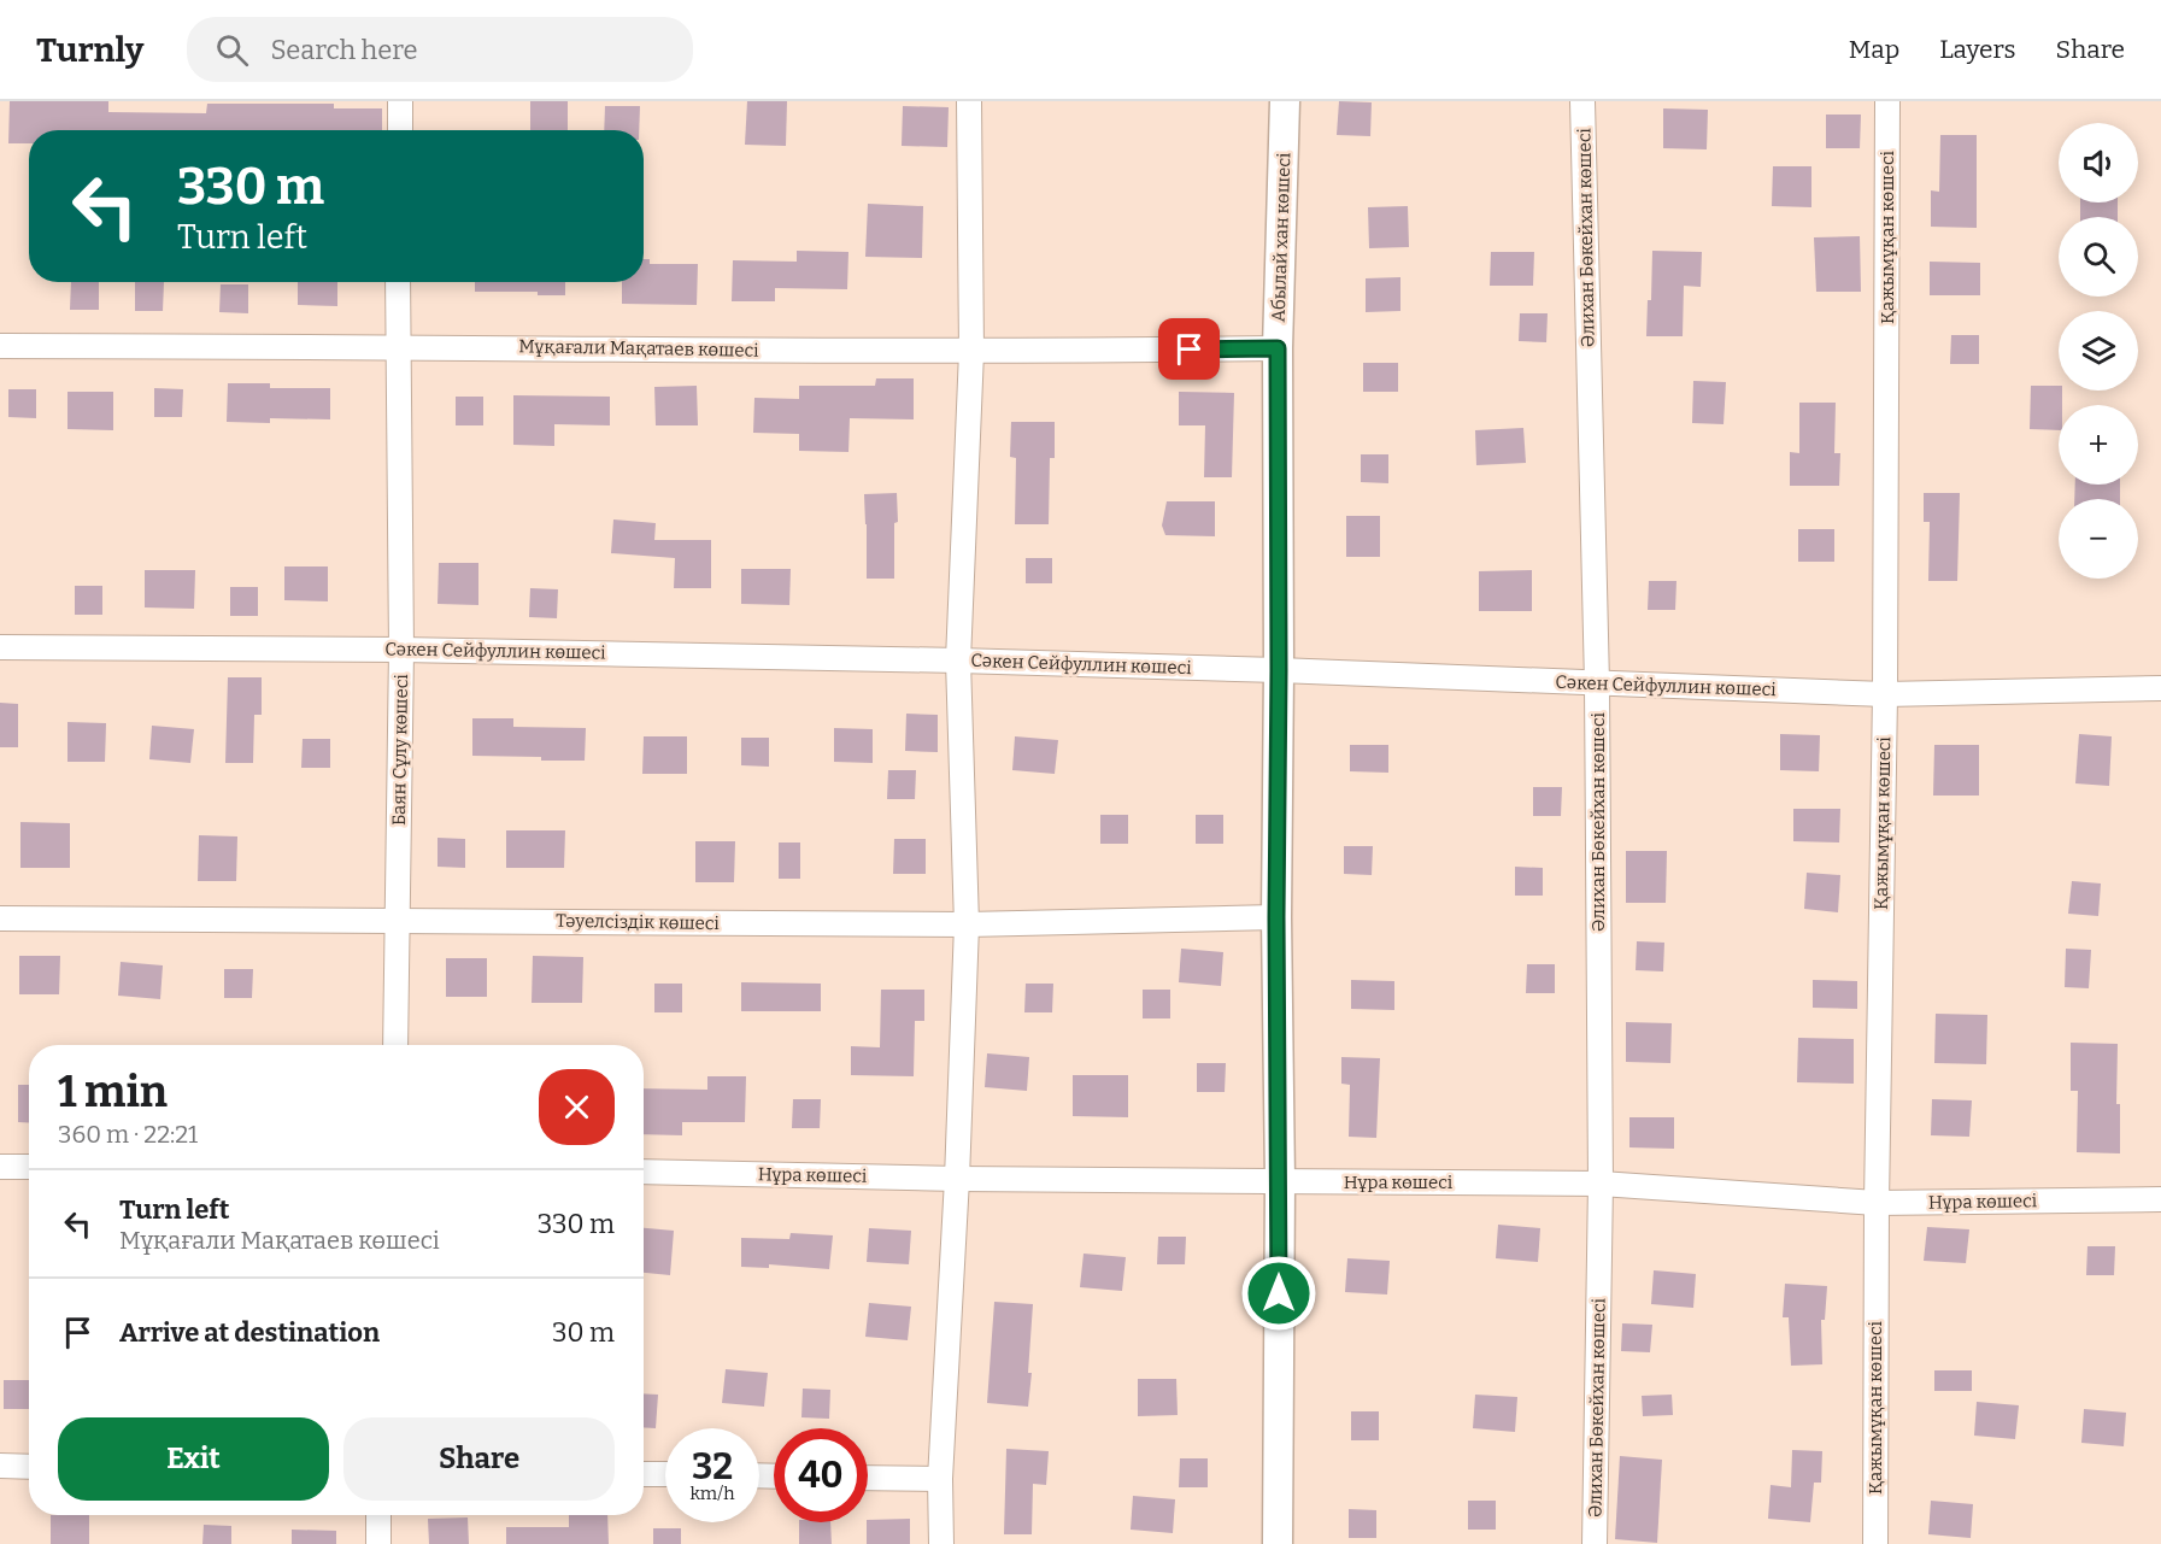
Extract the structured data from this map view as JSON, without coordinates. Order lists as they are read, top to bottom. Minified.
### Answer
{"streets":{"street":["Абылай хан көшесі","Әлихан Бөкейхан көшесі","Қажымұқан көшесі","Мұқағали Мақатаев көшесі","Сәкен Сейфуллин көшесі","Баян Сұлу көшесі","Тәуелсіздік көшесі","Нұра көшесі"]},"crossings":[["Абылай хан көшесі","Мұқағали Мақатаев көшесі"],["Абылай хан көшесі","Сәкен Сейфуллин көшесі"],["Абылай хан көшесі","Тәуелсіздік көшесі"],["Абылай хан көшесі","Нұра көшесі"],["Әлихан Бөкейхан көшесі","Сәкен Сейфуллин көшесі"],["Әлихан Бөкейхан көшесі","Нұра көшесі"],["Қажымұқан көшесі","Сәкен Сейфуллин көшесі"],["Қажымұқан көшесі","Нұра көшесі"],["Мұқағали Мақатаев көшесі","Баян Сұлу көшесі"],["Сәкен Сейфуллин көшесі","Баян Сұлу көшесі"],["Баян Сұлу көшесі","Тәуелсіздік көшесі"]],"page":{"header":"Turnly","search":"Search here","nav":["Map","Layers","Share"],"map_buttons":["+","−"],"turn":["330 m","Turn left"],"heading":["1 min","360 m · 22:21"],"list":[{"name":"Turn left","note":"Мұқағали Мақатаев көшесі","value":"330 m"},{"name":"Arrive at destination","value":"30 m"}],"buttons":["Exit","Share"],"speed":"32 km/h","limit":"40"}}
